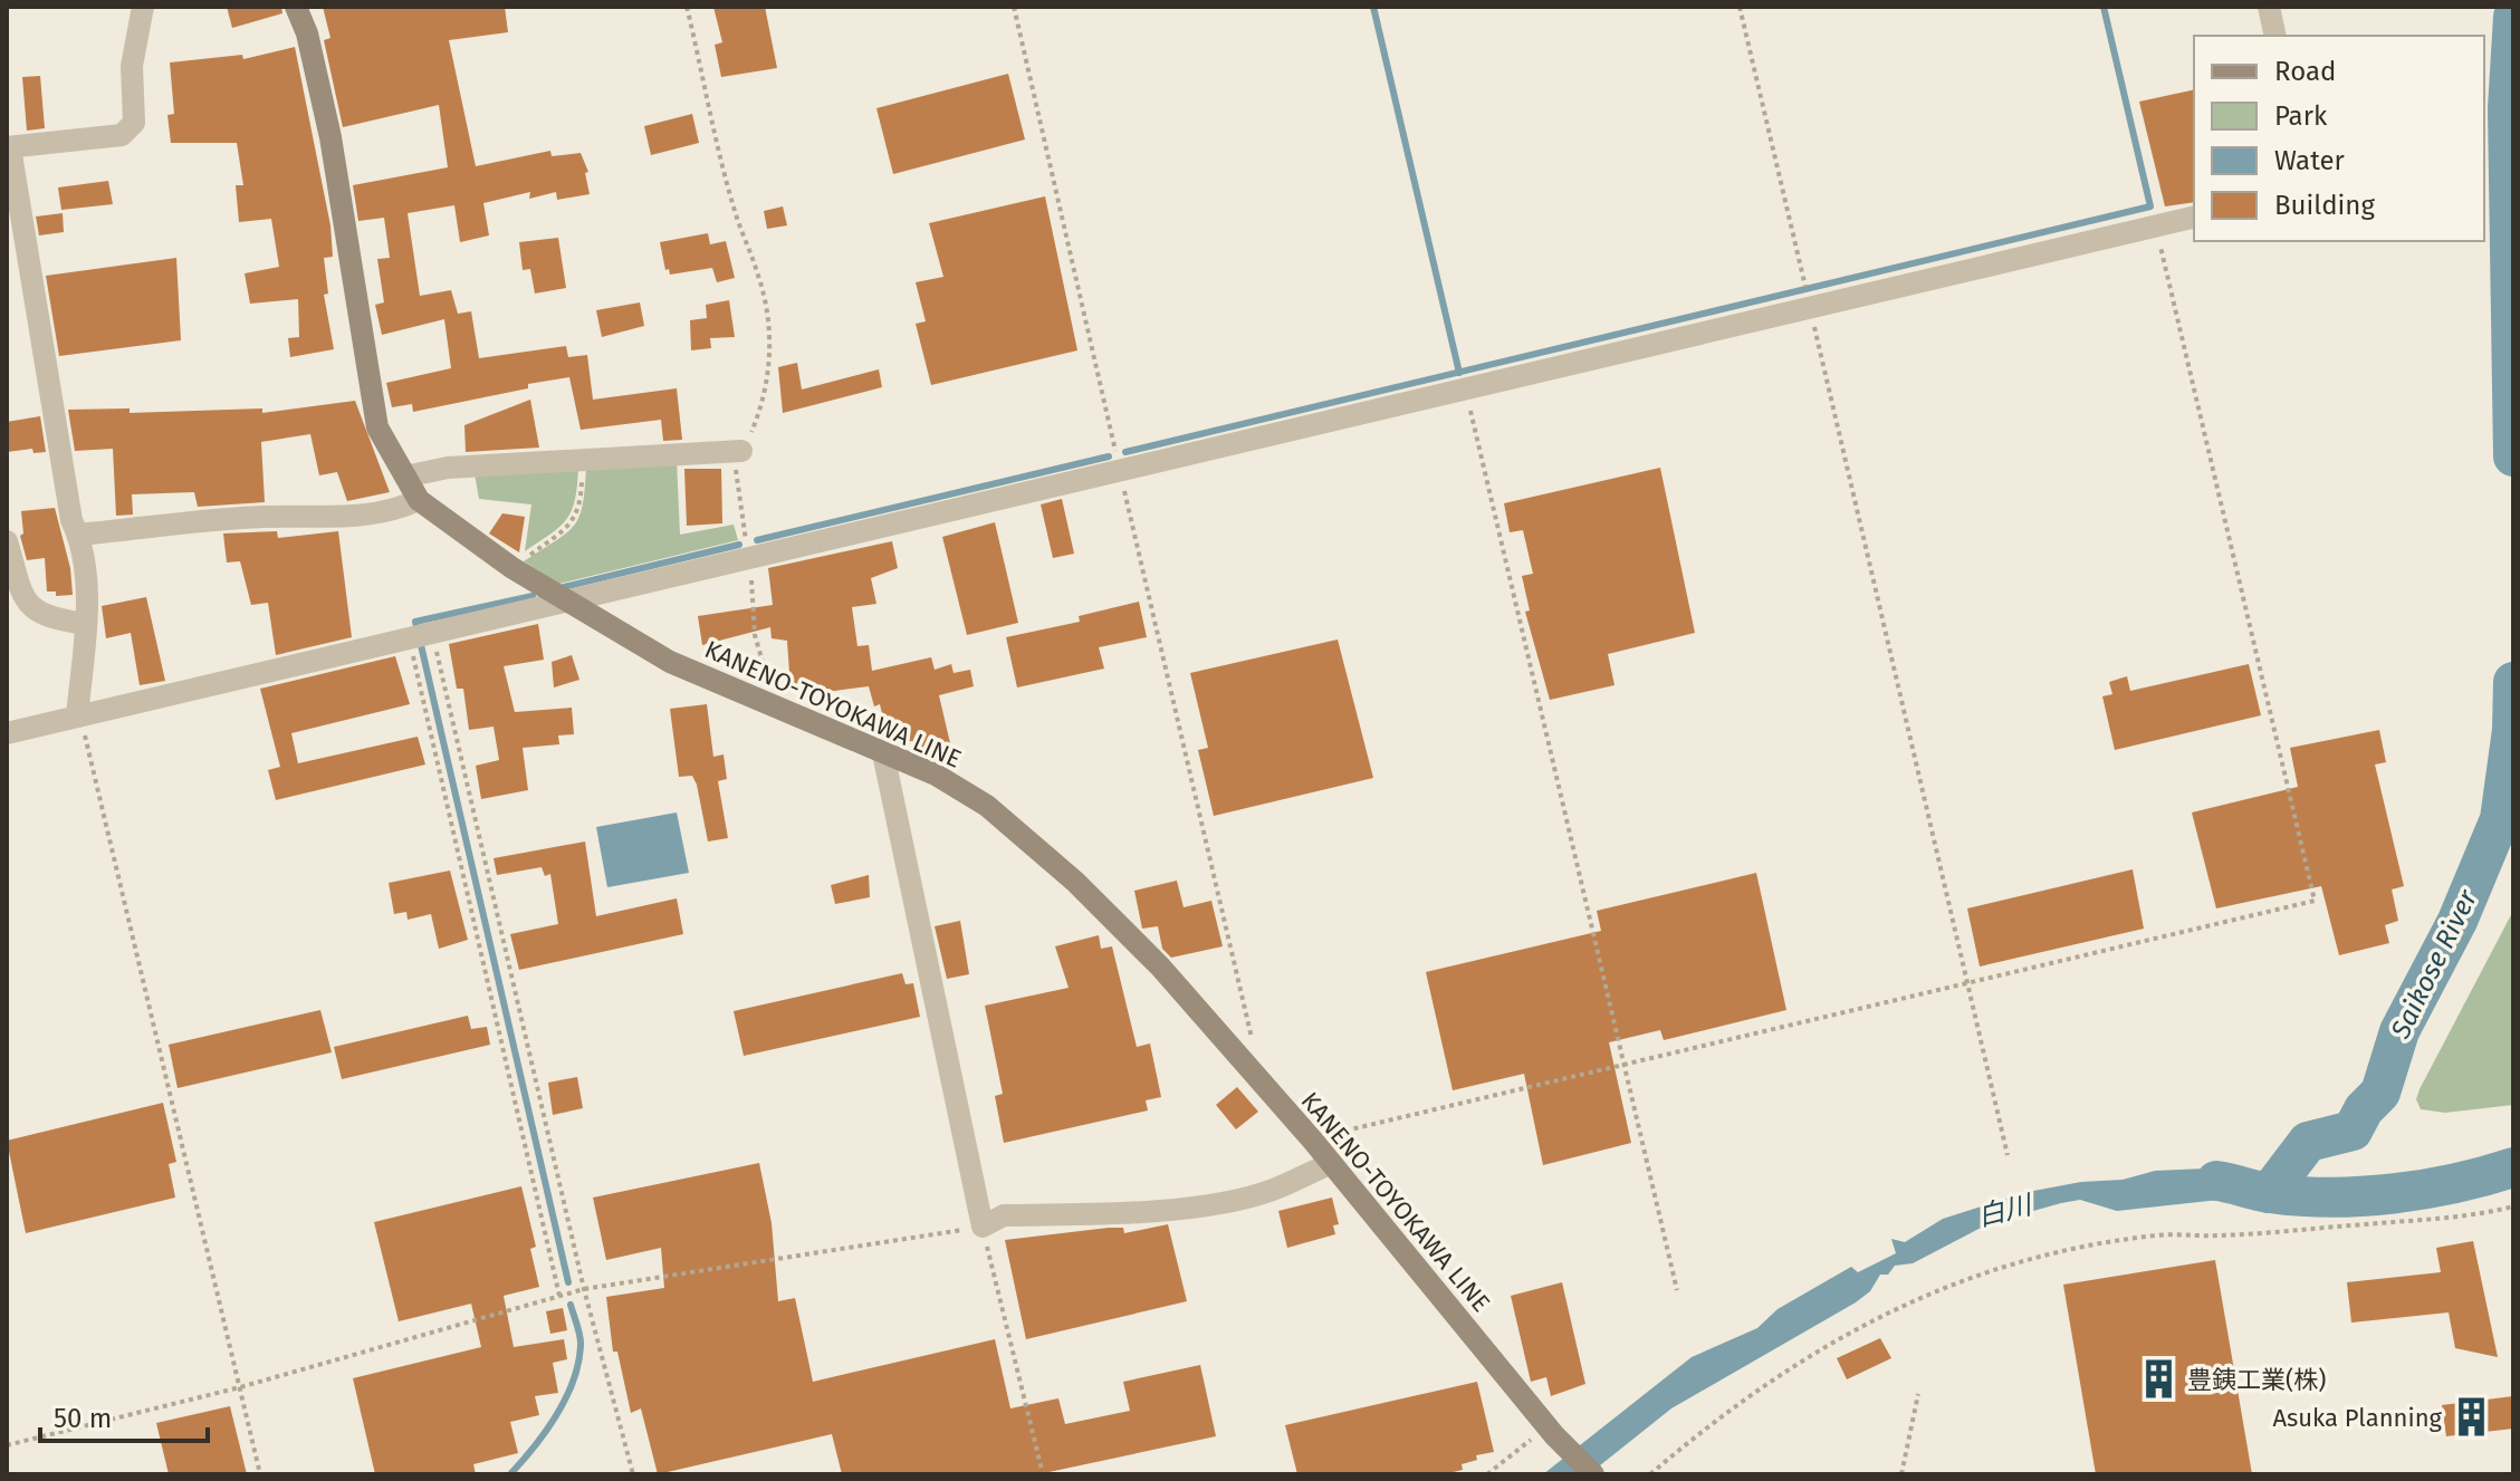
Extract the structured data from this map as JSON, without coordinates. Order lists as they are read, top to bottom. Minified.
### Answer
{"streets":{"main road":["KANENO-TOYOKAWA LINE"]},"water":["Saikose River","白川"],"places":{"building":["豊銕工業(株)","Asuka Planning"]},"legend":["Road","Park","Water","Building"],"scale_bar":"50 m"}
